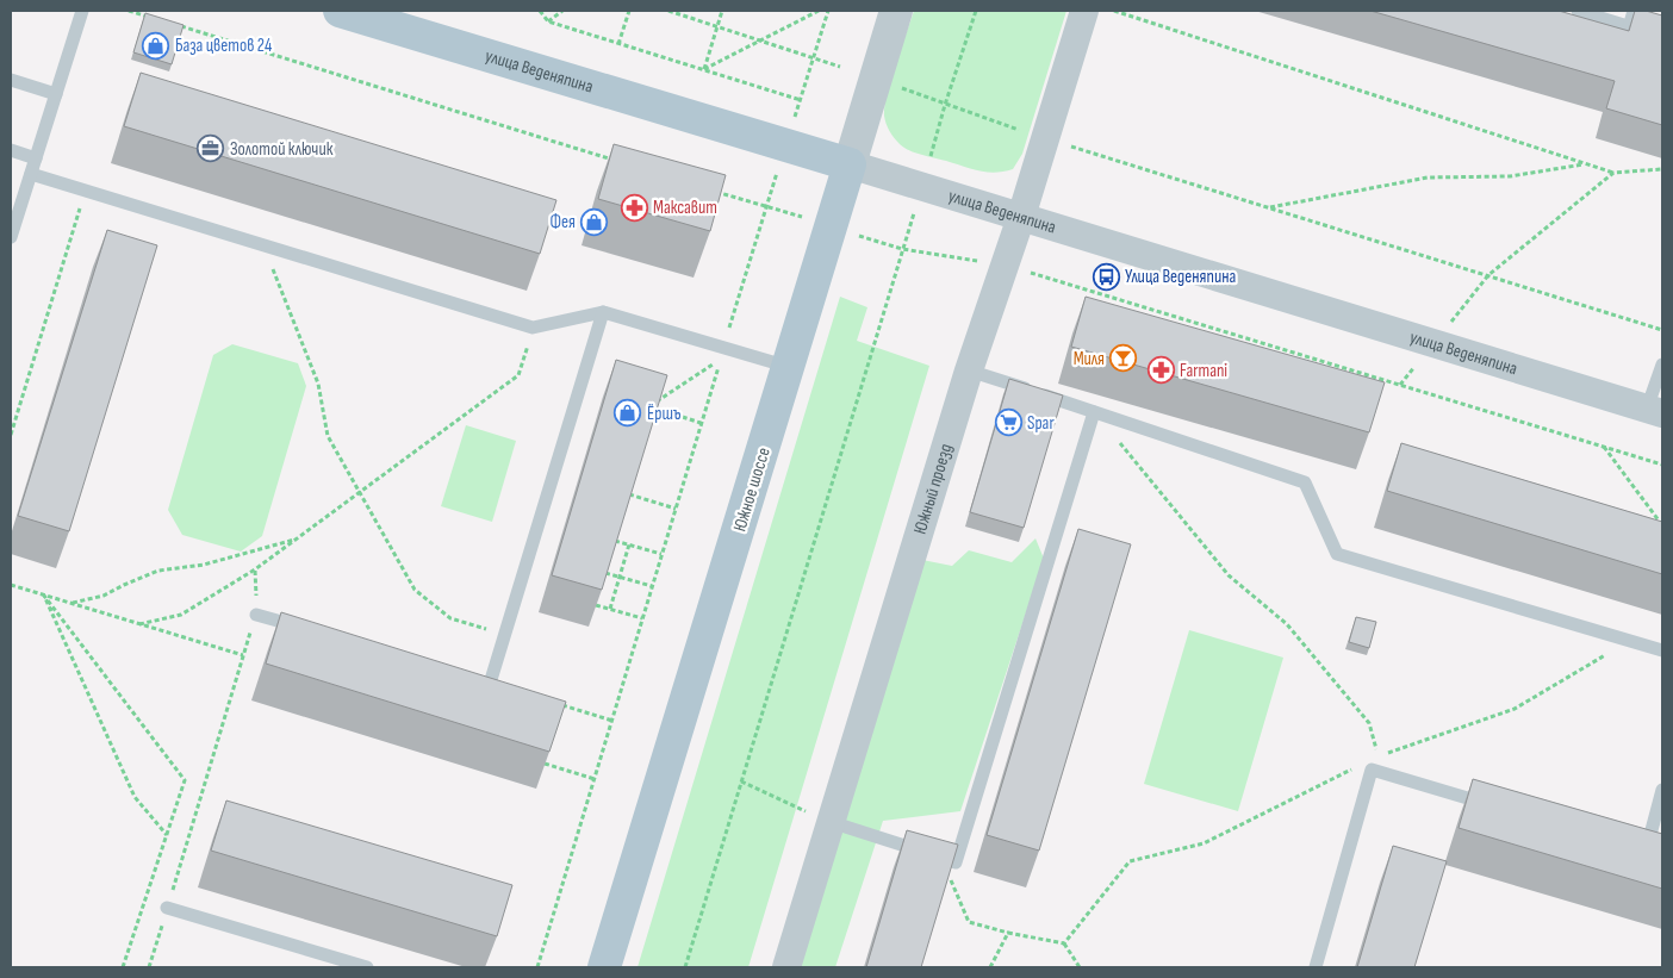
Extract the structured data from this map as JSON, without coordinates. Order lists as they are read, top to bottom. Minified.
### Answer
{"streets":{"main road":["улица Веденяпина","Южное шоссе"],"street":["Южный проезд"]},"crossings":[["улица Веденяпина","Южный проезд"],["улица Веденяпина","Южное шоссе"]],"places":{"shop":["База цветов 24","Фея","Ёршъ"],"office":["Золотой ключик"],"pharmacy":["Максавит","Farmani"],"bus stop":["Улица Веденяпина"],"bar":["Миля"],"supermarket":["Spar"]}}
